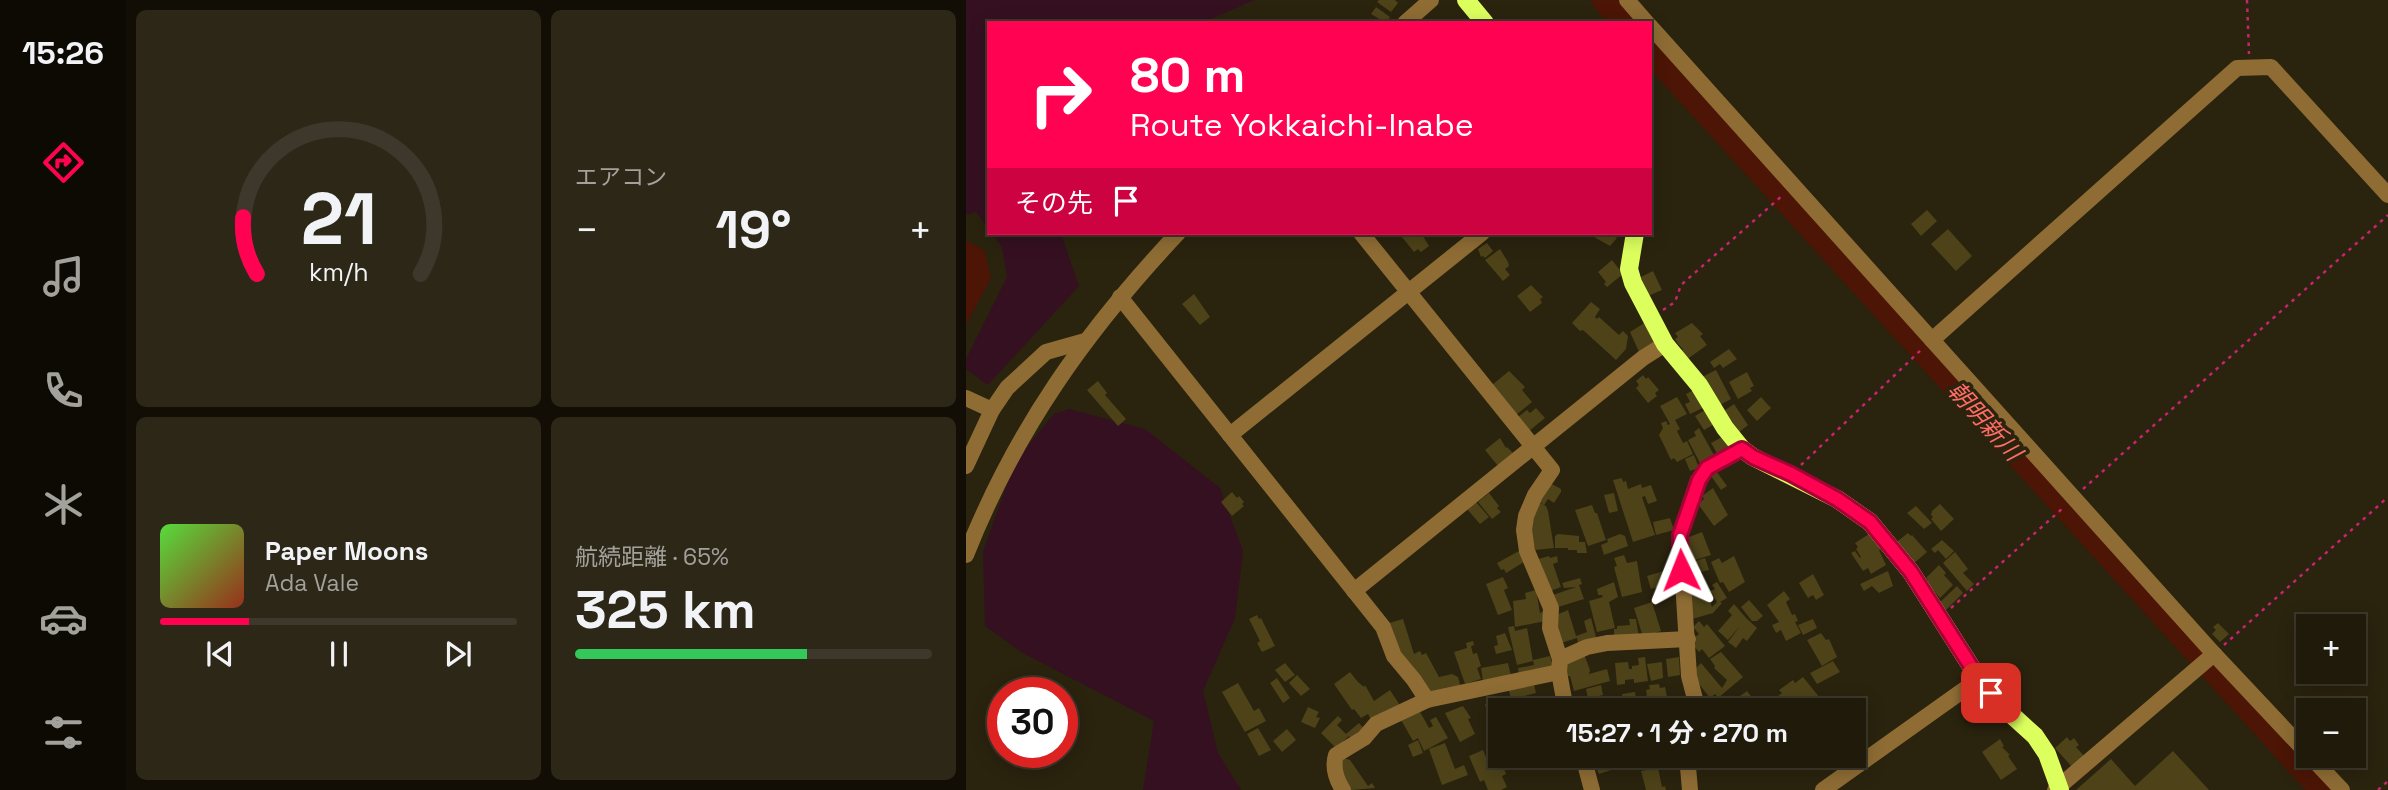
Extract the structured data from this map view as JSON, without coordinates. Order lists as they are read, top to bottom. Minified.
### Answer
{"water":["朝明新川"],"page":{"tabs":"15:26","tile":["エアコン",["航続距離 · 65%","325 km"]],"turn":["80 m","Route Yokkaichi-Inabe"],"then":"その先","heat":["−","19°","+"],"song":["Paper Moons","Ada Vale"],"map_buttons":["+","−"],"limit":"30","trip":"15:27 · 1 分 · 270 m","gauge":["21","km/h"]}}
